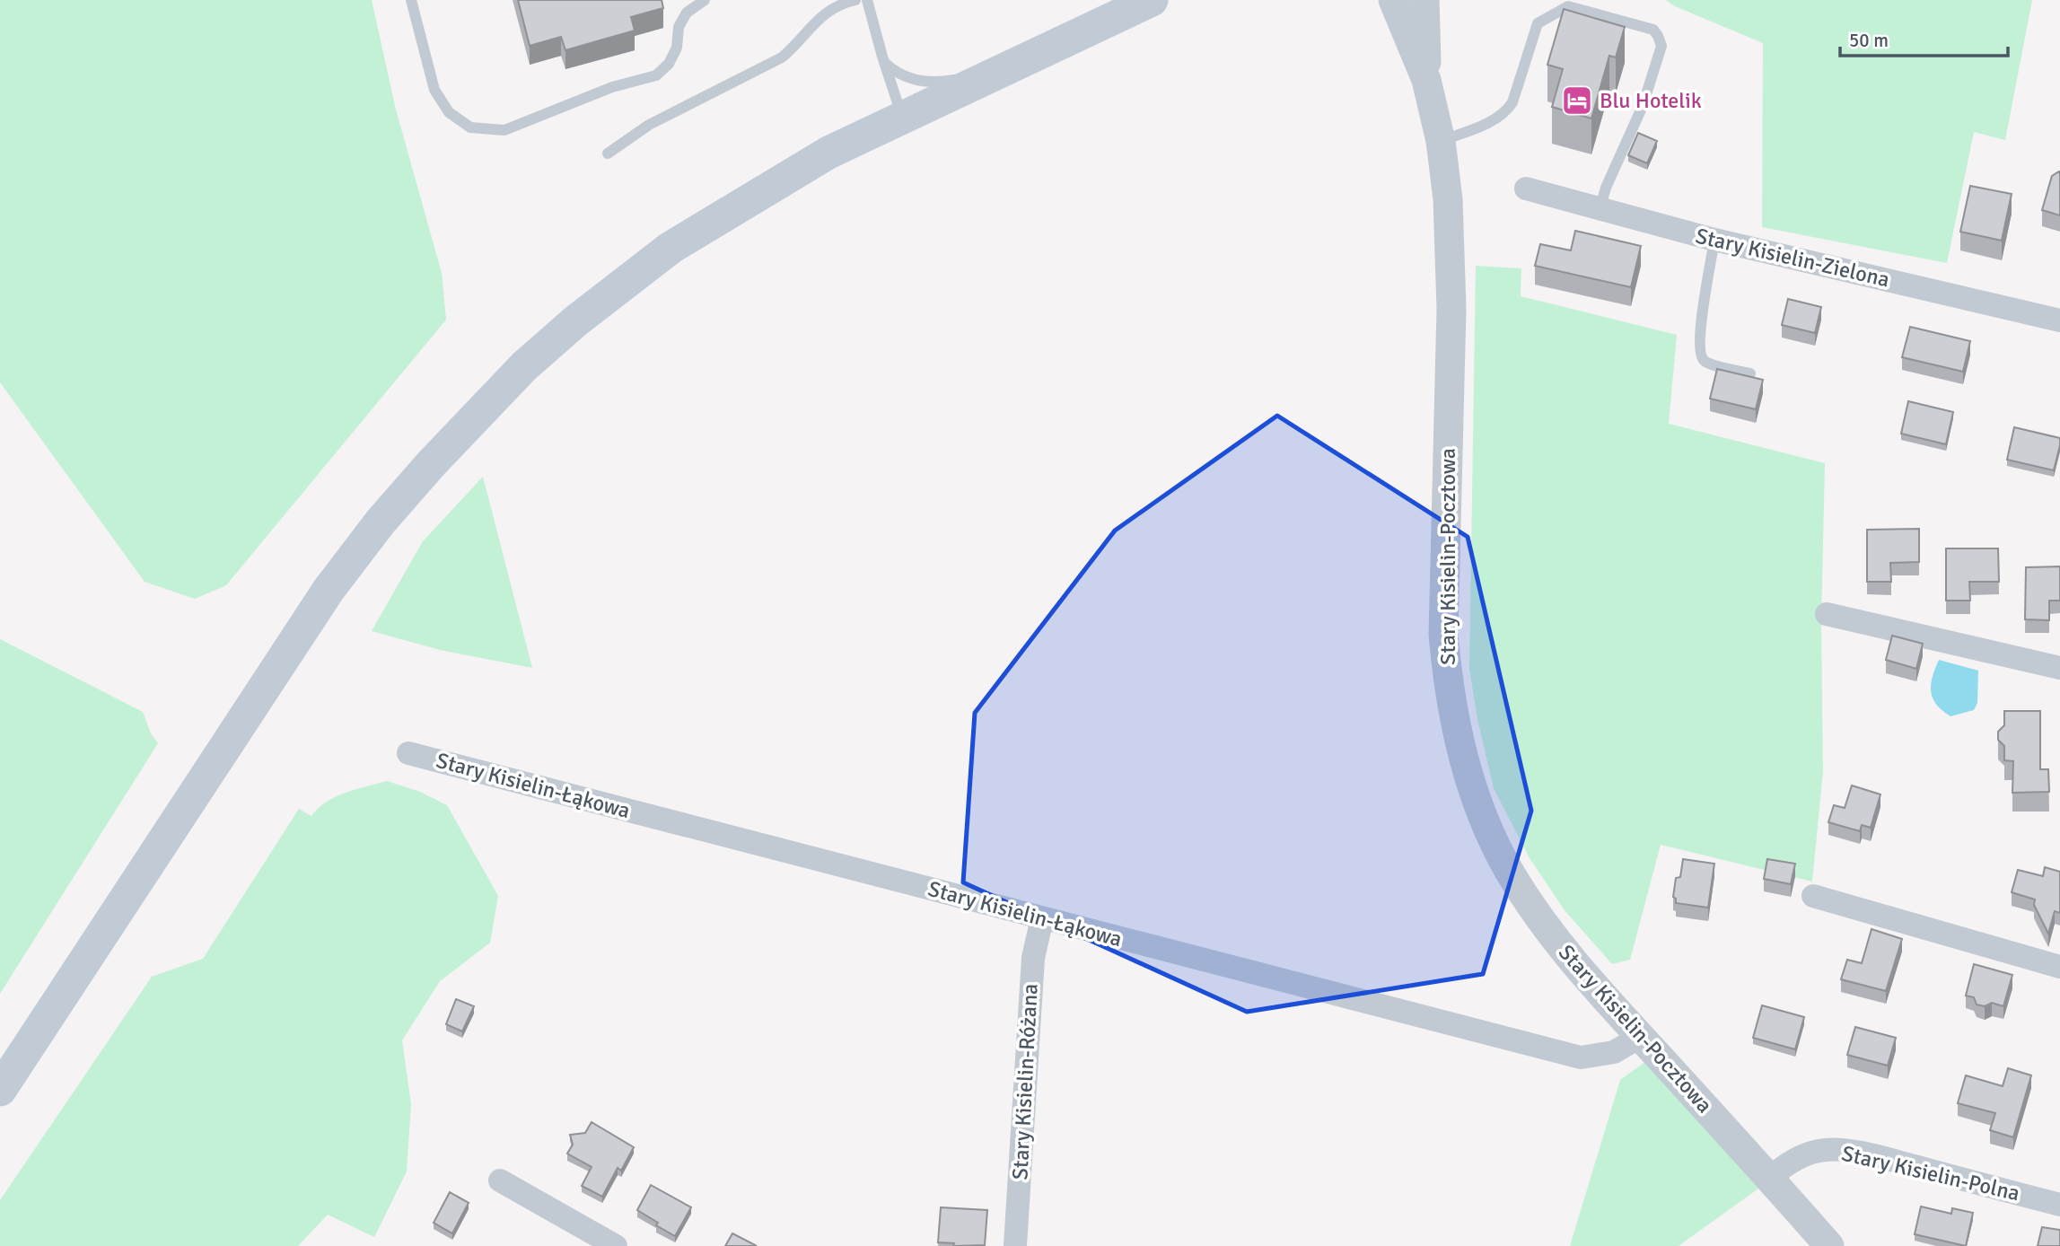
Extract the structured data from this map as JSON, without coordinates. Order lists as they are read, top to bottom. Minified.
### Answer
{"streets":{"street":["Stary Kisielin-Zielona","Stary Kisielin-Pocztowa","Stary Kisielin-Łąkowa","Stary Kisielin-Różana","Stary Kisielin-Polna"]},"crossings":[["Stary Kisielin-Pocztowa","Stary Kisielin-Łąkowa"],["Stary Kisielin-Pocztowa","Stary Kisielin-Polna"],["Stary Kisielin-Łąkowa","Stary Kisielin-Różana"]],"places":{"hotel":["Blu Hotelik"]},"scale_bar":"50 m"}
